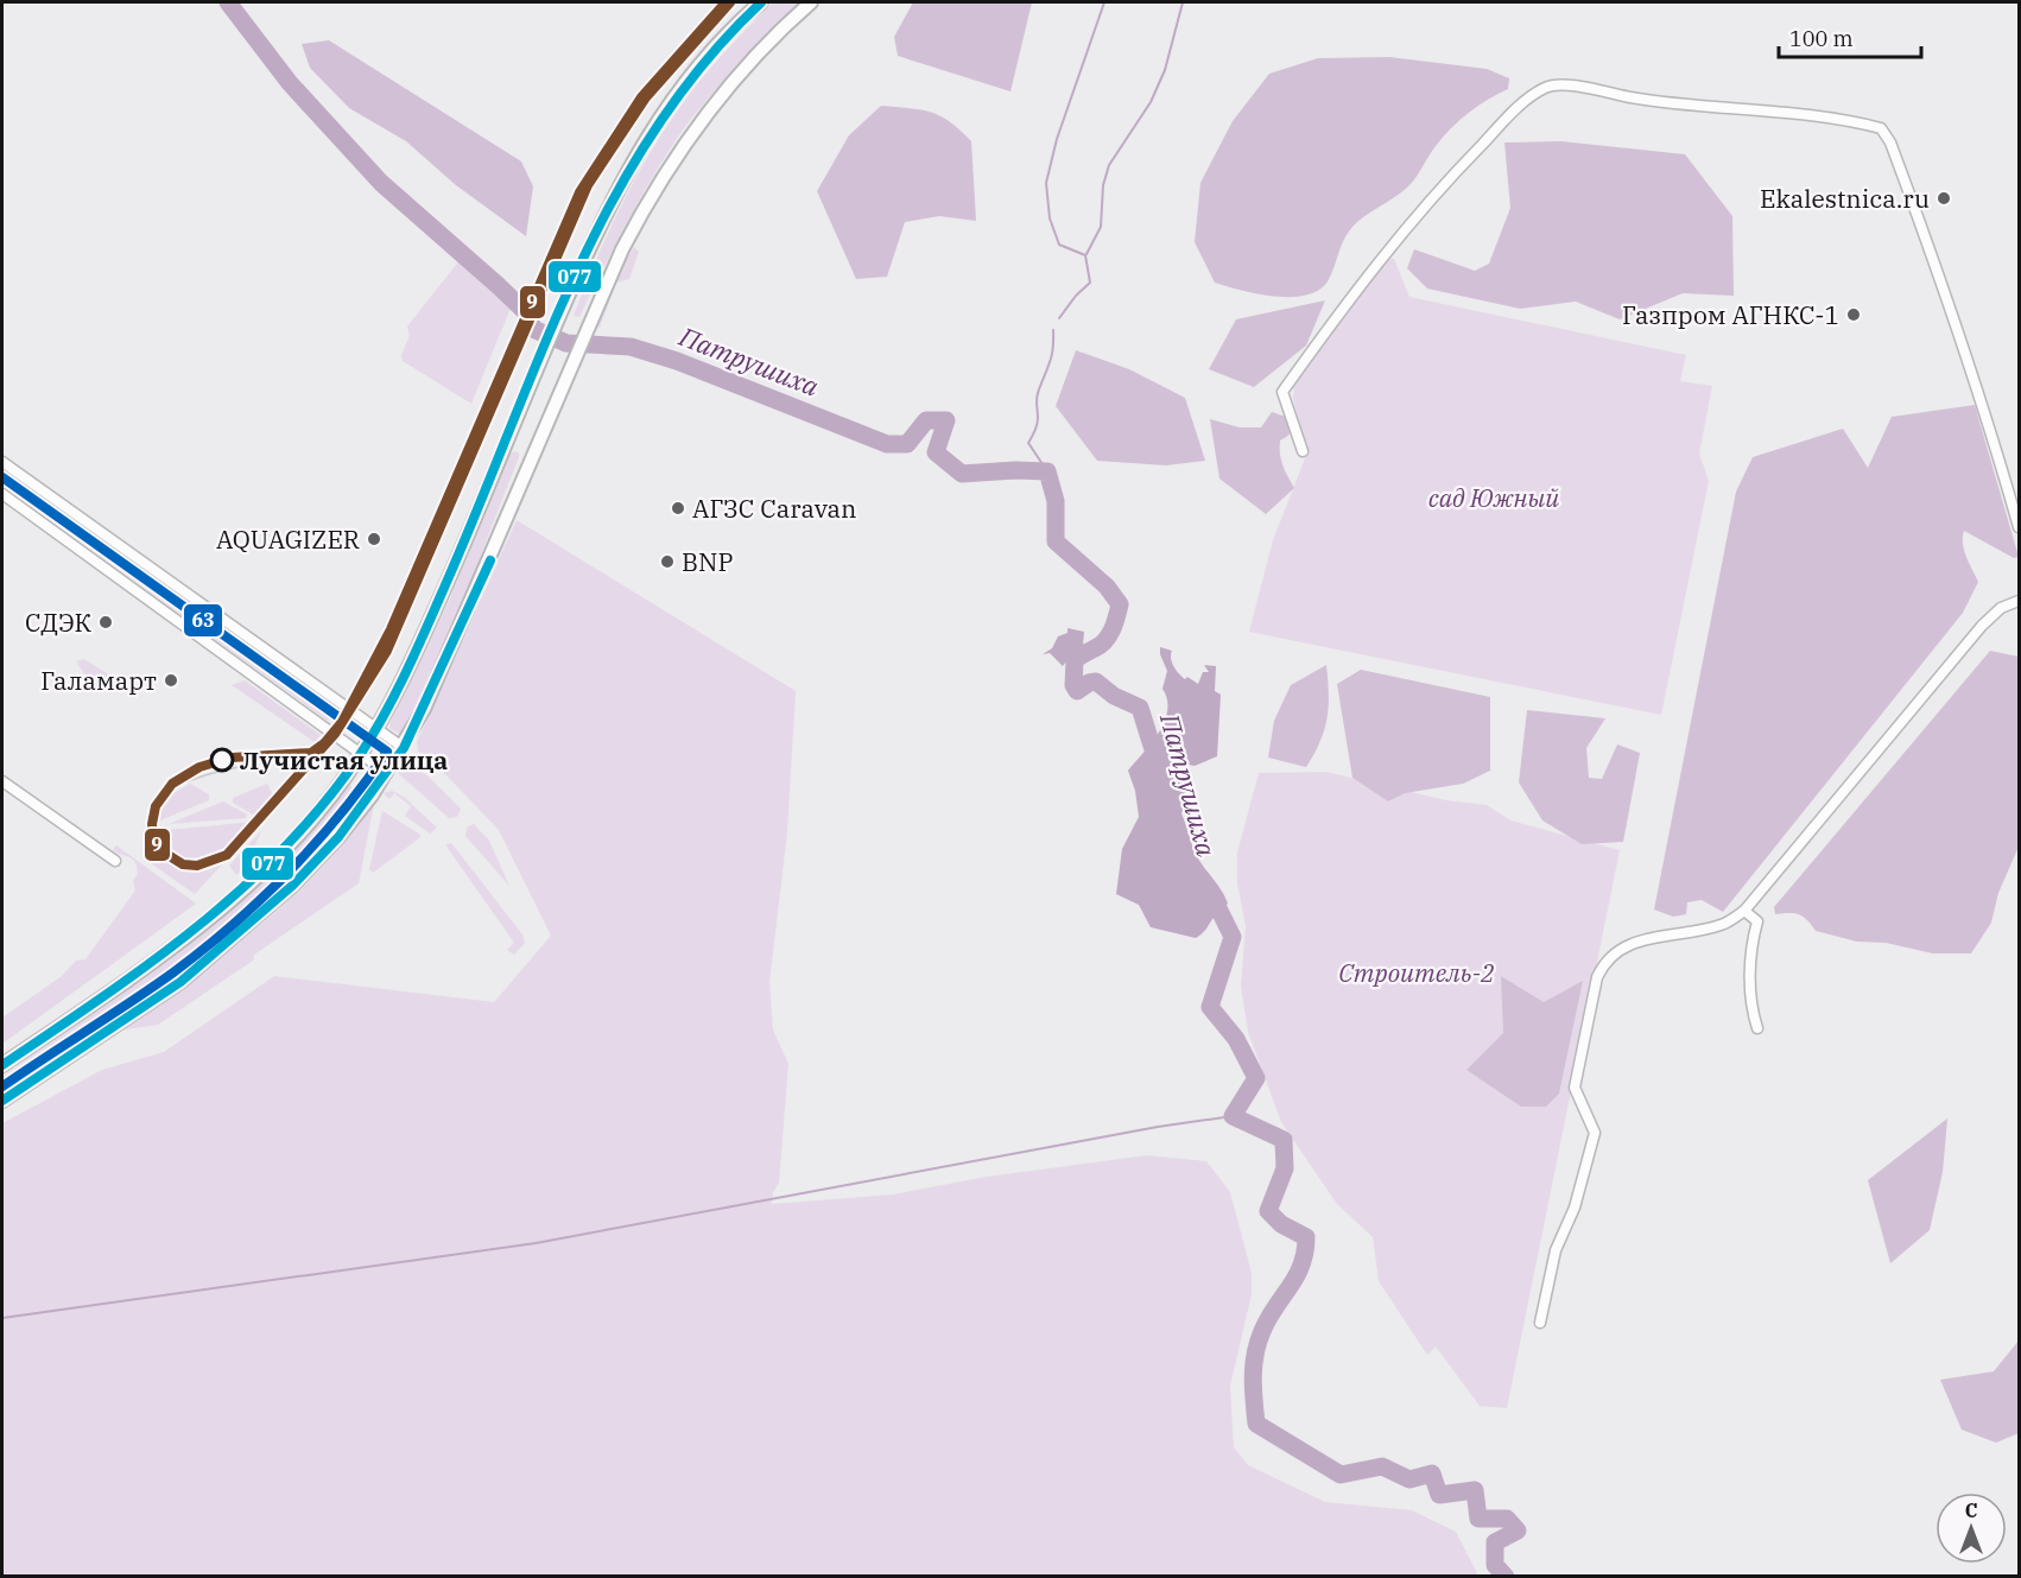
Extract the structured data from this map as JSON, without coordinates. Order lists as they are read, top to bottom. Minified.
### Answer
{"water":["Патрушиха"],"parks":["сад Южный","Строитель-2"],"places":["Ekalestnica.ru","Газпром АГНКС-1","АГЗС Caravan","AQUAGIZER","BNP","СДЭК","Галамарт","Лучистая улица"],"lines":["transit line 9","transit line 077","transit line 63"],"scale_bar":"100 m","north":"top"}
